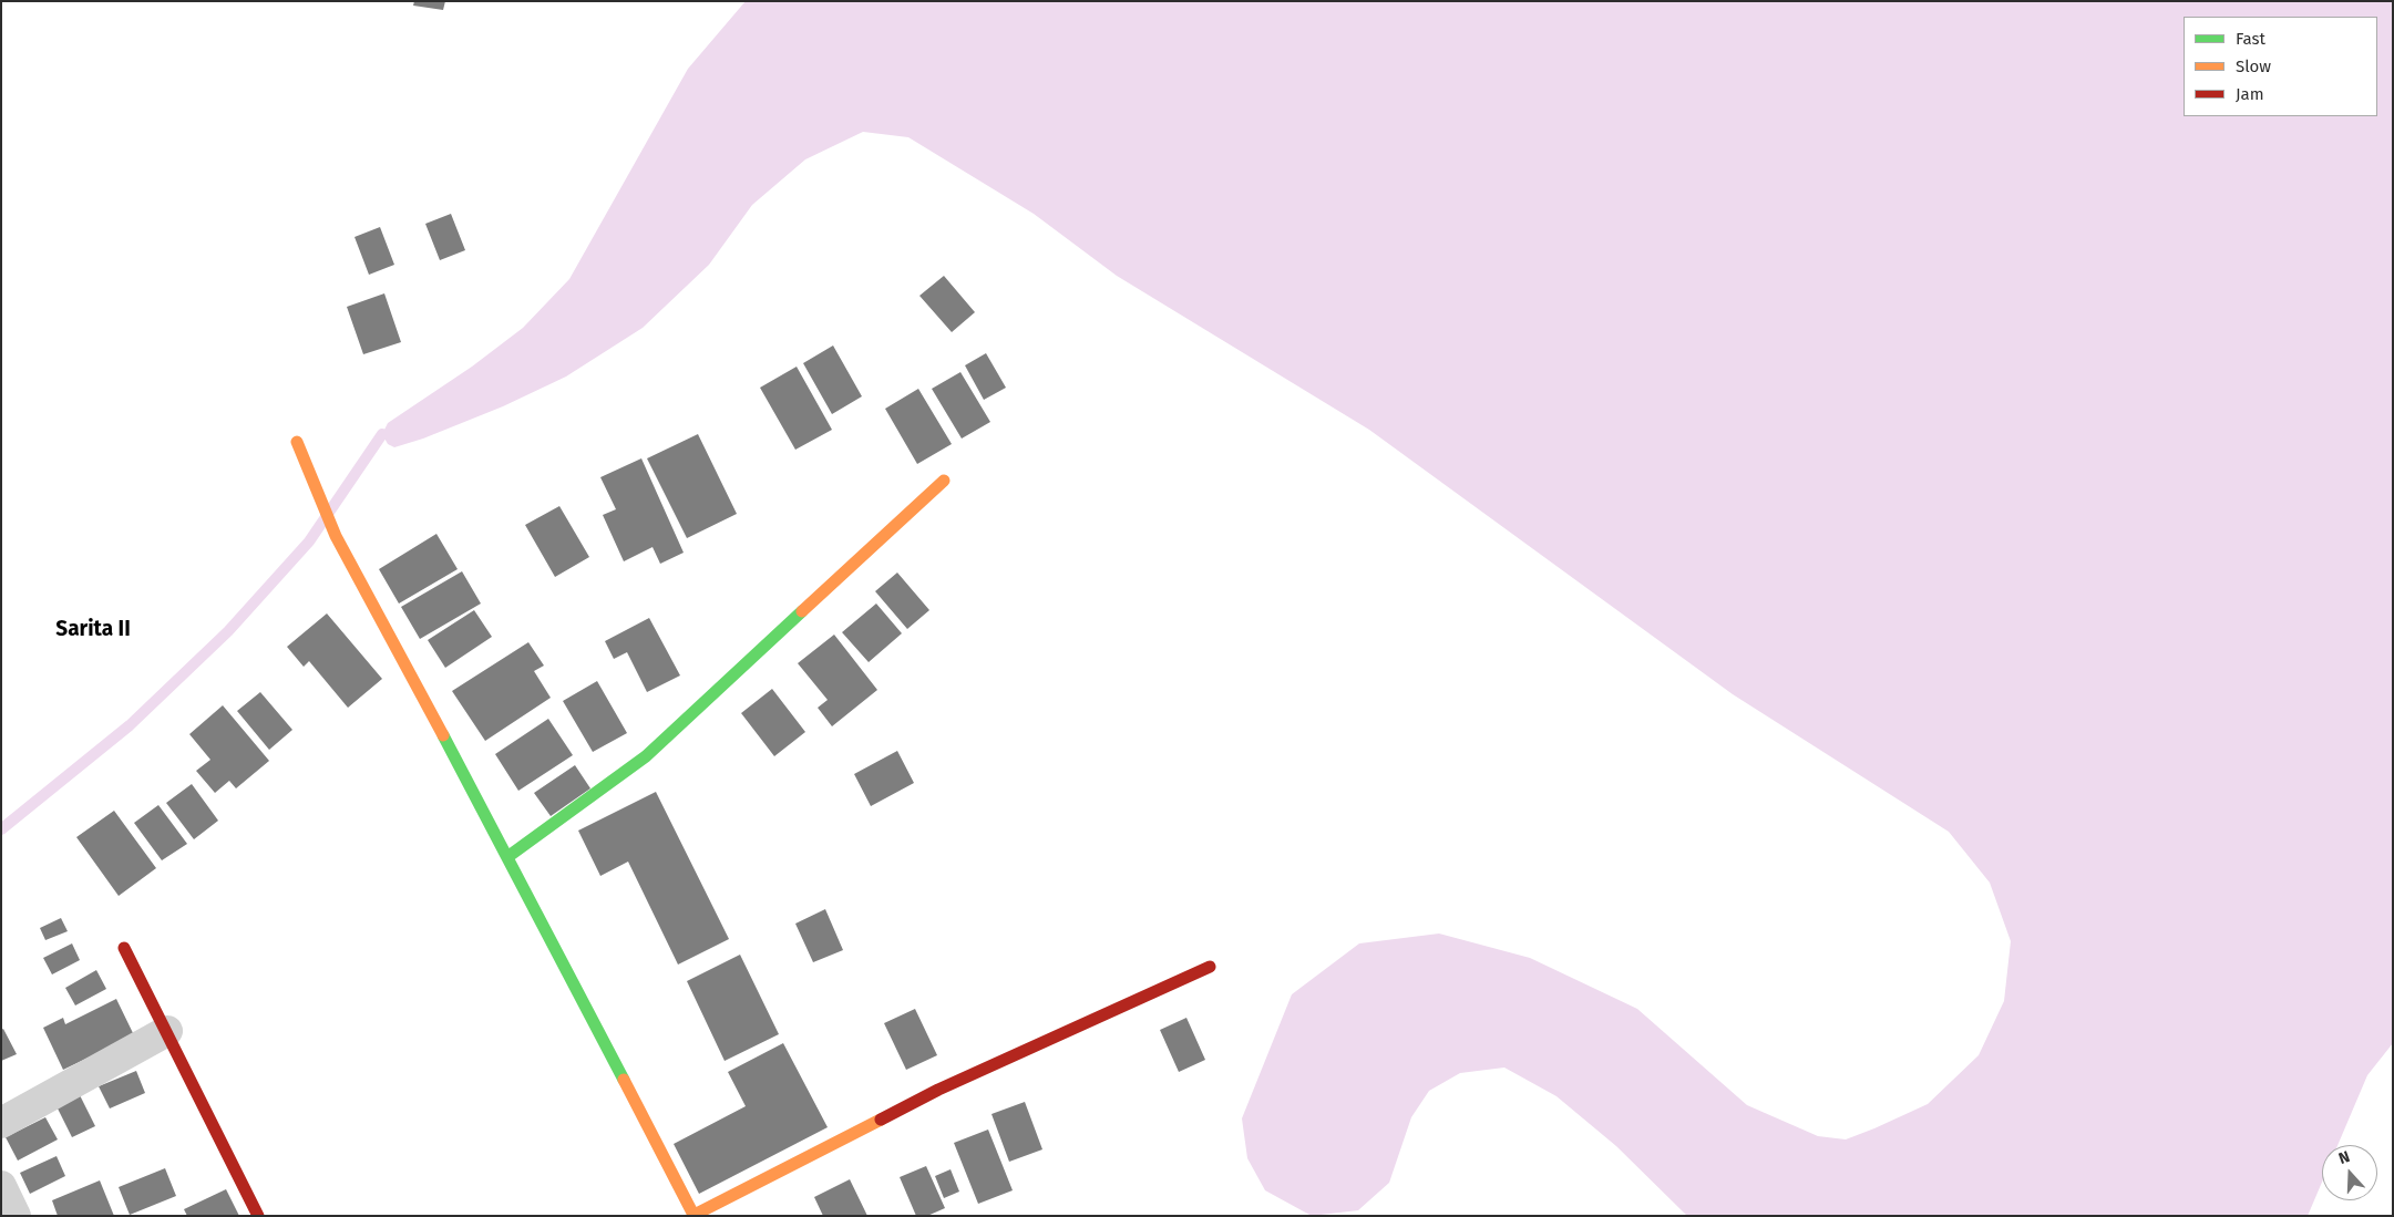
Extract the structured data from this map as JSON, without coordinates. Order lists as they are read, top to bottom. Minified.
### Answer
{"districts":["Sarita II"],"legend":["Fast","Slow","Jam"],"north":"top"}
